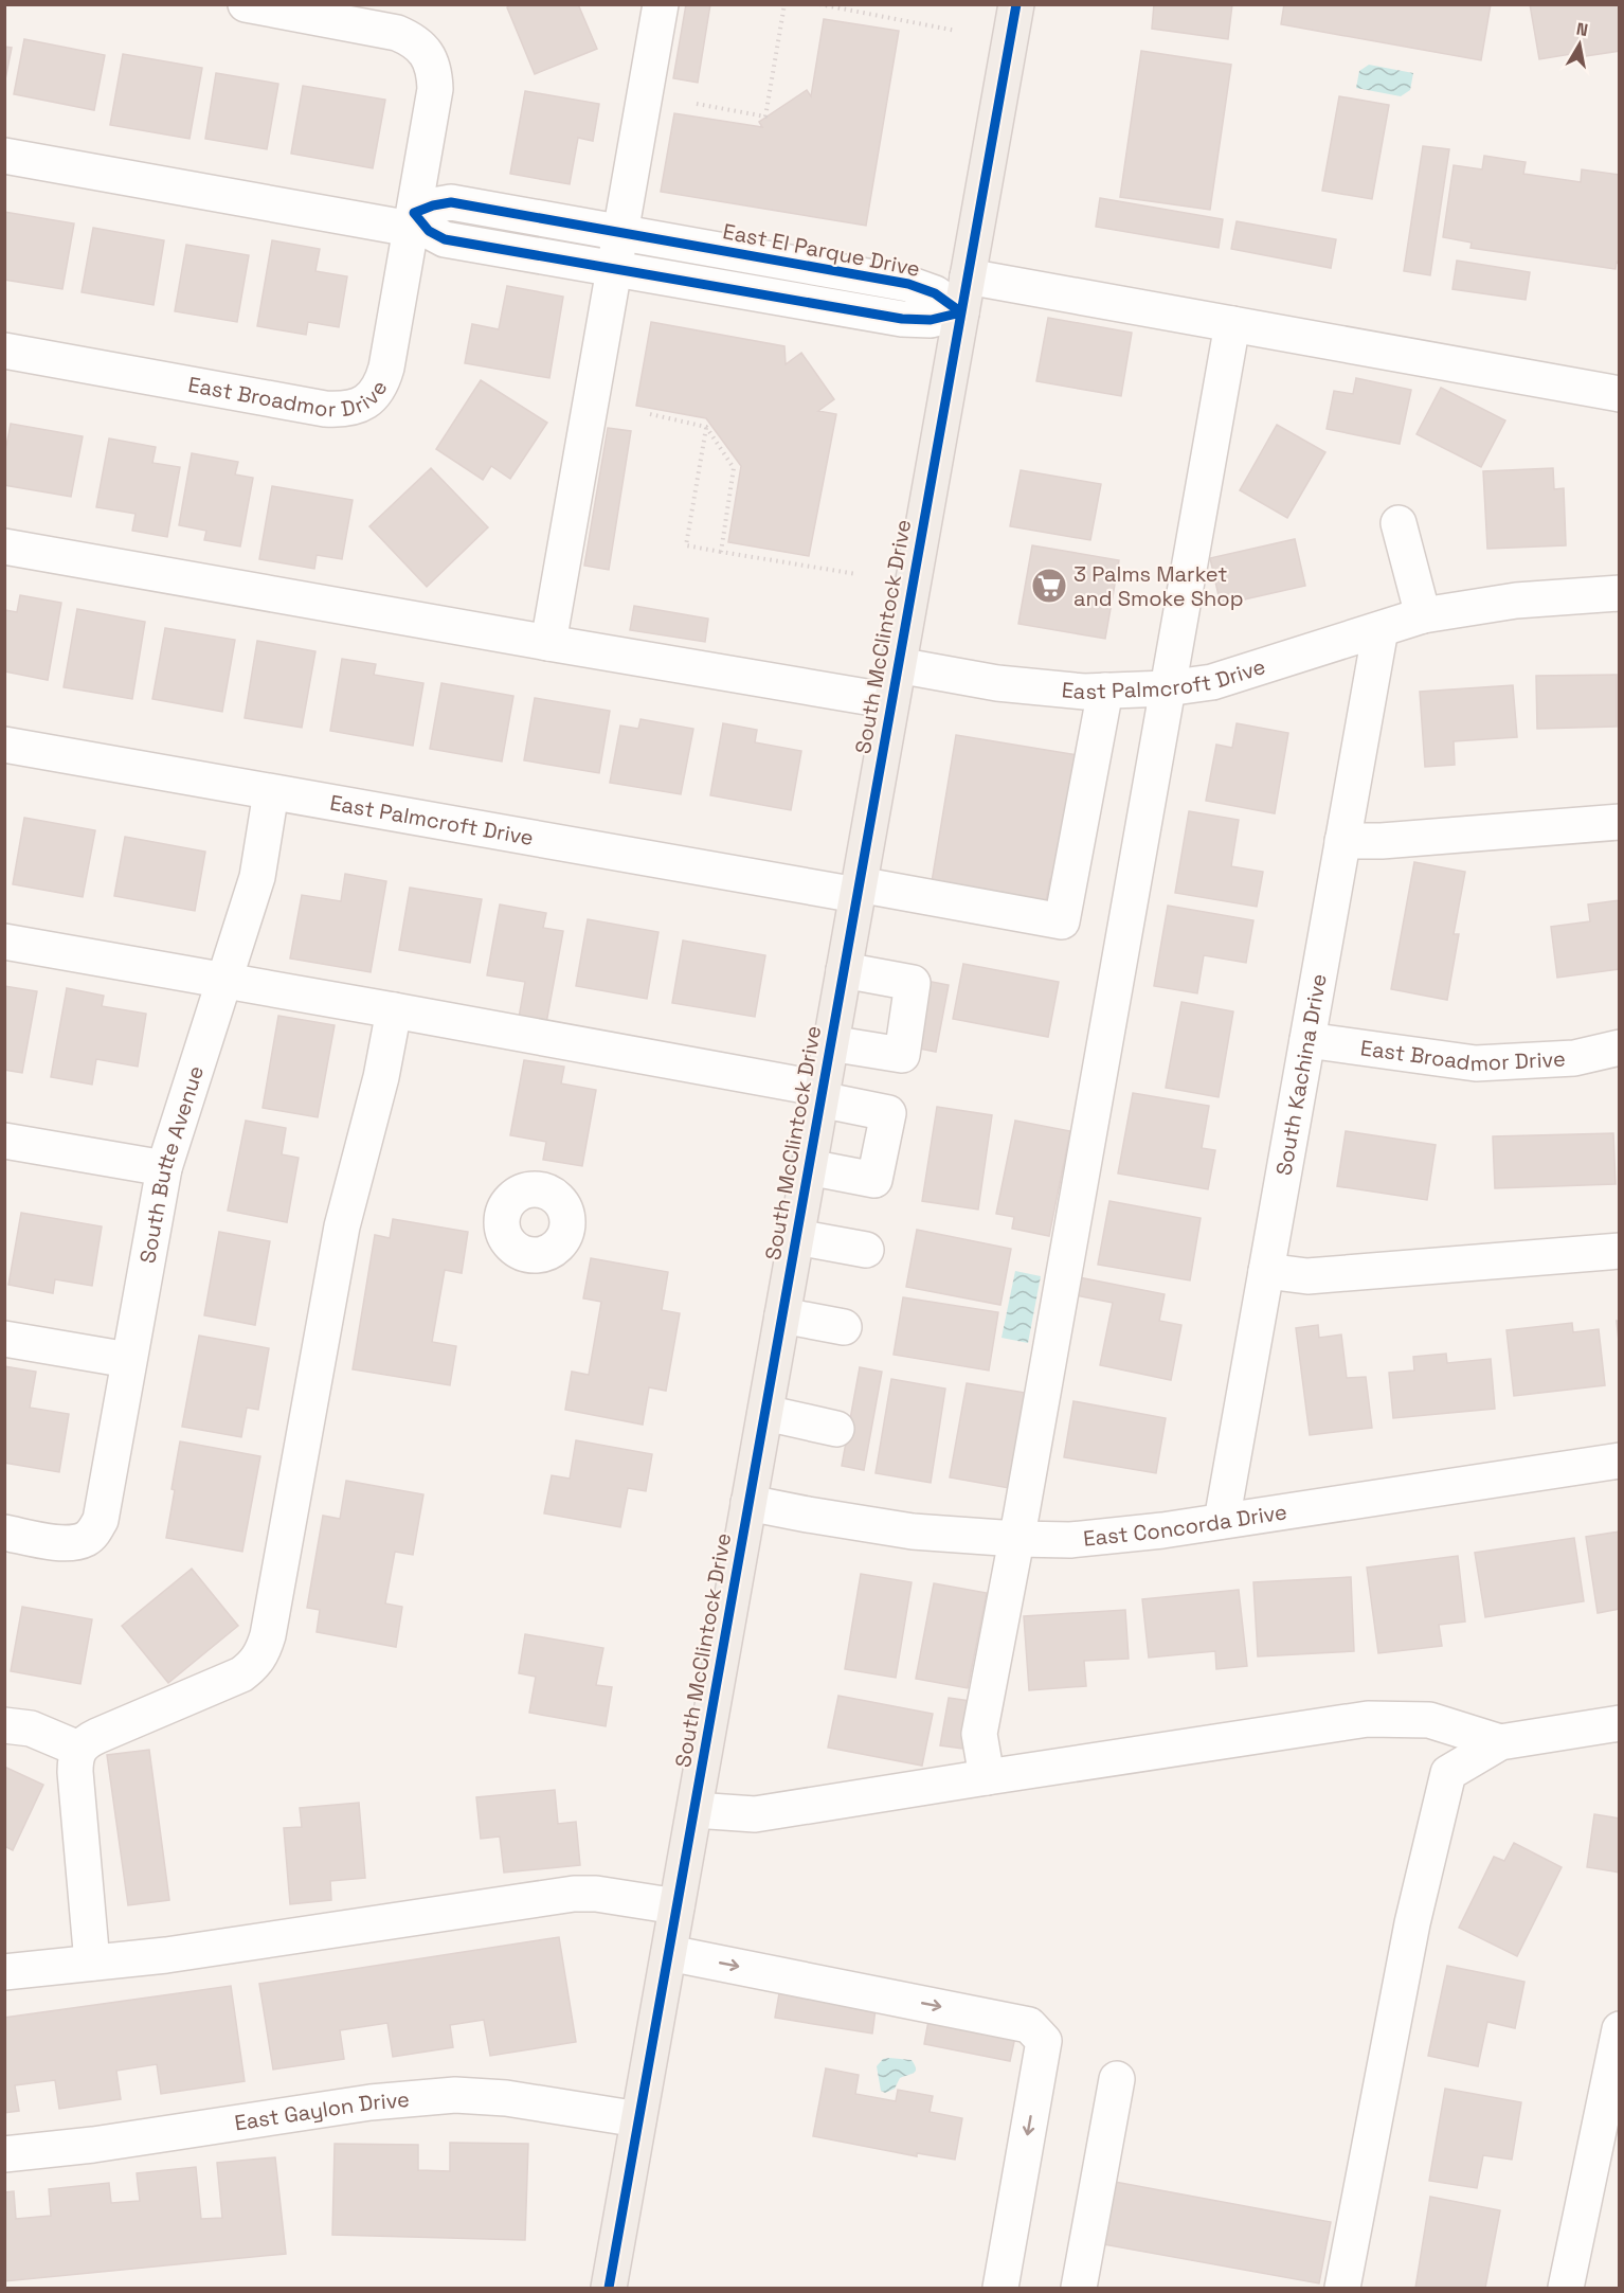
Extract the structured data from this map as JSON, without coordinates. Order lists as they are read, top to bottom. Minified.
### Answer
{"streets":{"main road":["South McClintock Drive"],"street":["East El Parque Drive","East Broadmor Drive","East Palmcroft Drive","South Kachina Drive","South Butte Avenue","East Concorda Drive","East Gaylon Drive"]},"crossings":[["East El Parque Drive","East Broadmor Drive"],["East El Parque Drive","South McClintock Drive"],["East Broadmor Drive","South Kachina Drive"],["South McClintock Drive","East Palmcroft Drive"],["South McClintock Drive","East Concorda Drive"],["South McClintock Drive","East Gaylon Drive"],["East Palmcroft Drive","South Kachina Drive"],["East Palmcroft Drive","South Butte Avenue"],["South Kachina Drive","East Concorda Drive"]],"places":{"supermarket":["3 Palms Market and Smoke Shop"]},"north":"top"}
